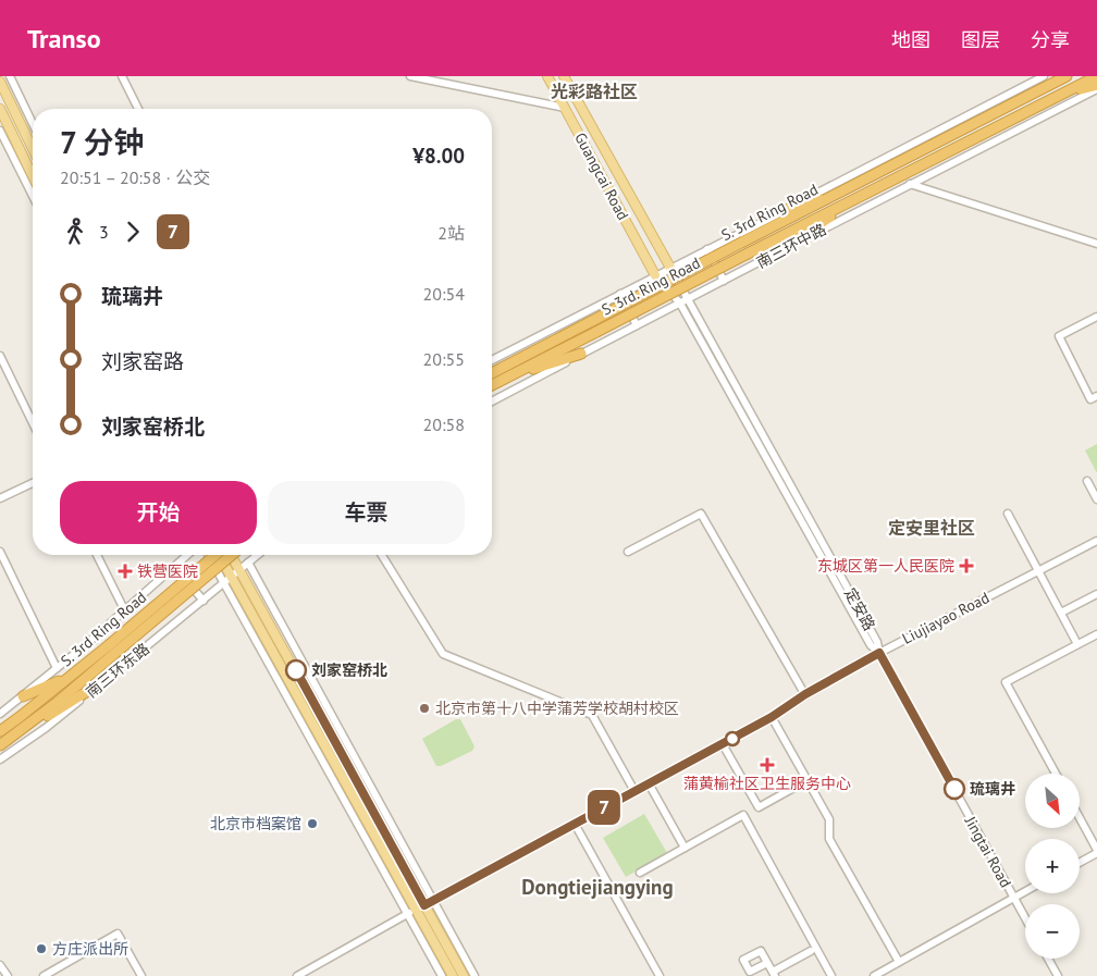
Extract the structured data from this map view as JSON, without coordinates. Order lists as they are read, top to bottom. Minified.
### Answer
{"streets":{"highway":["S. 3rd Ring Road","S. 3rd. Ring Road"],"main road":["Guangcai Road"],"street":["南三环中路","定安路","Liujiayao Road","南三环东路","Jingtai Road"]},"crossings":[["Guangcai Road","定安路"],["S. 3rd Ring Road","S. 3rd. Ring Road"],["南三环中路","定安路"],["定安路","Liujiayao Road"],["定安路","Jingtai Road"],["Liujiayao Road","Jingtai Road"]],"districts":["光彩路社区","定安里社区","Dongtiejiangying"],"places":{"health":["东城区第一人民医院","铁营医院","蒲黄榆社区卫生服务中心"],"other":["刘家窑桥北","北京市第十八中学蒲芳学校胡村校区","琉璃井","北京市档案馆","方庄派出所"]},"lines":["bus line 7"],"north":"bottom right","page":{"header":"Transo","nav":["地图","图层","分享"],"on_map":"7","heading":["7 分钟","20:51 – 20:58 · 公交","¥8.00"],"legs":["3","7","2站"],"list":[{"name":"琉璃井","value":"20:54"},{"name":"刘家窑路","value":"20:55"},{"name":"刘家窑桥北","value":"20:58"}],"buttons":["开始","车票"],"map_buttons":["+","−"]}}
